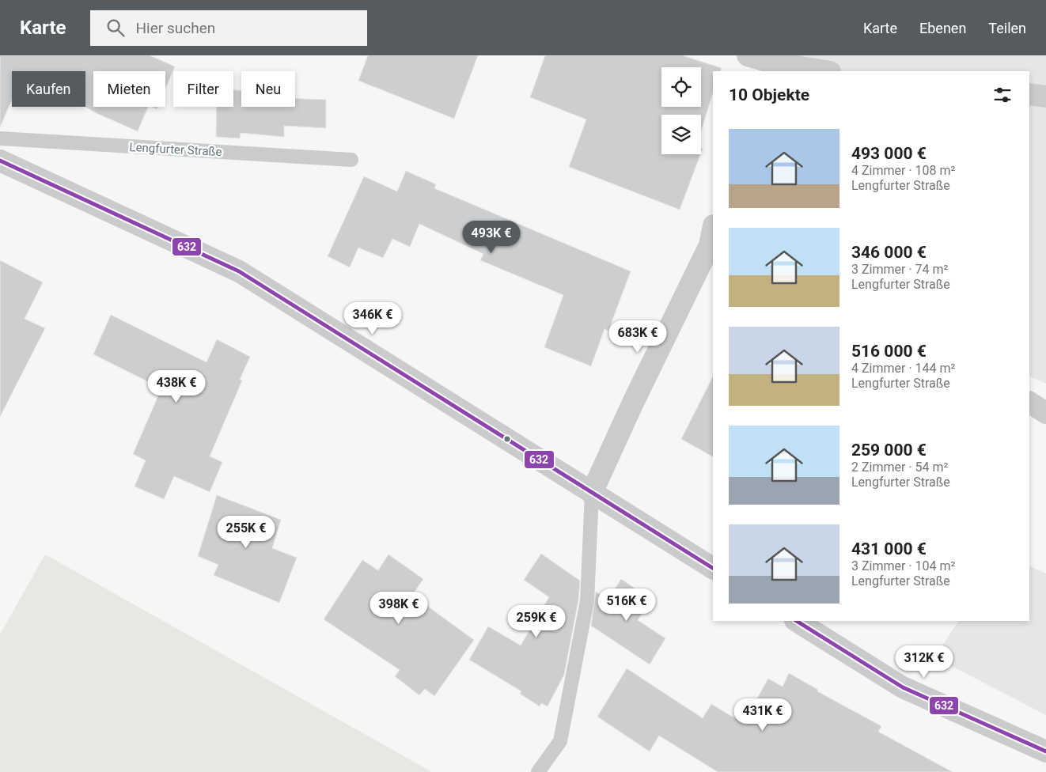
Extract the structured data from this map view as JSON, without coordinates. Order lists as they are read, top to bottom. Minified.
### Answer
{"streets":{"lane":["Lengfurter Straße"]},"lines":["transit line 632"],"page":{"header":"Karte","search":"Hier suchen","nav":["Karte","Ebenen","Teilen"],"chip":["Kaufen","Mieten","Filter","Neu"],"heading":"10 Objekte","list":[{"name":"493 000 €","note":"4 Zimmer · 108 m² · Lengfurter Straße"},{"name":"346 000 €","note":"3 Zimmer · 74 m² · Lengfurter Straße"},{"name":"516 000 €","note":"4 Zimmer · 144 m² · Lengfurter Straße"},{"name":"259 000 €","note":"2 Zimmer · 54 m² · Lengfurter Straße"},{"name":"431 000 €","note":"3 Zimmer · 104 m² · Lengfurter Straße"}],"price":["493K €","346K €","683K €","438K €","255K €","516K €","398K €","259K €","312K €","431K €"]}}
